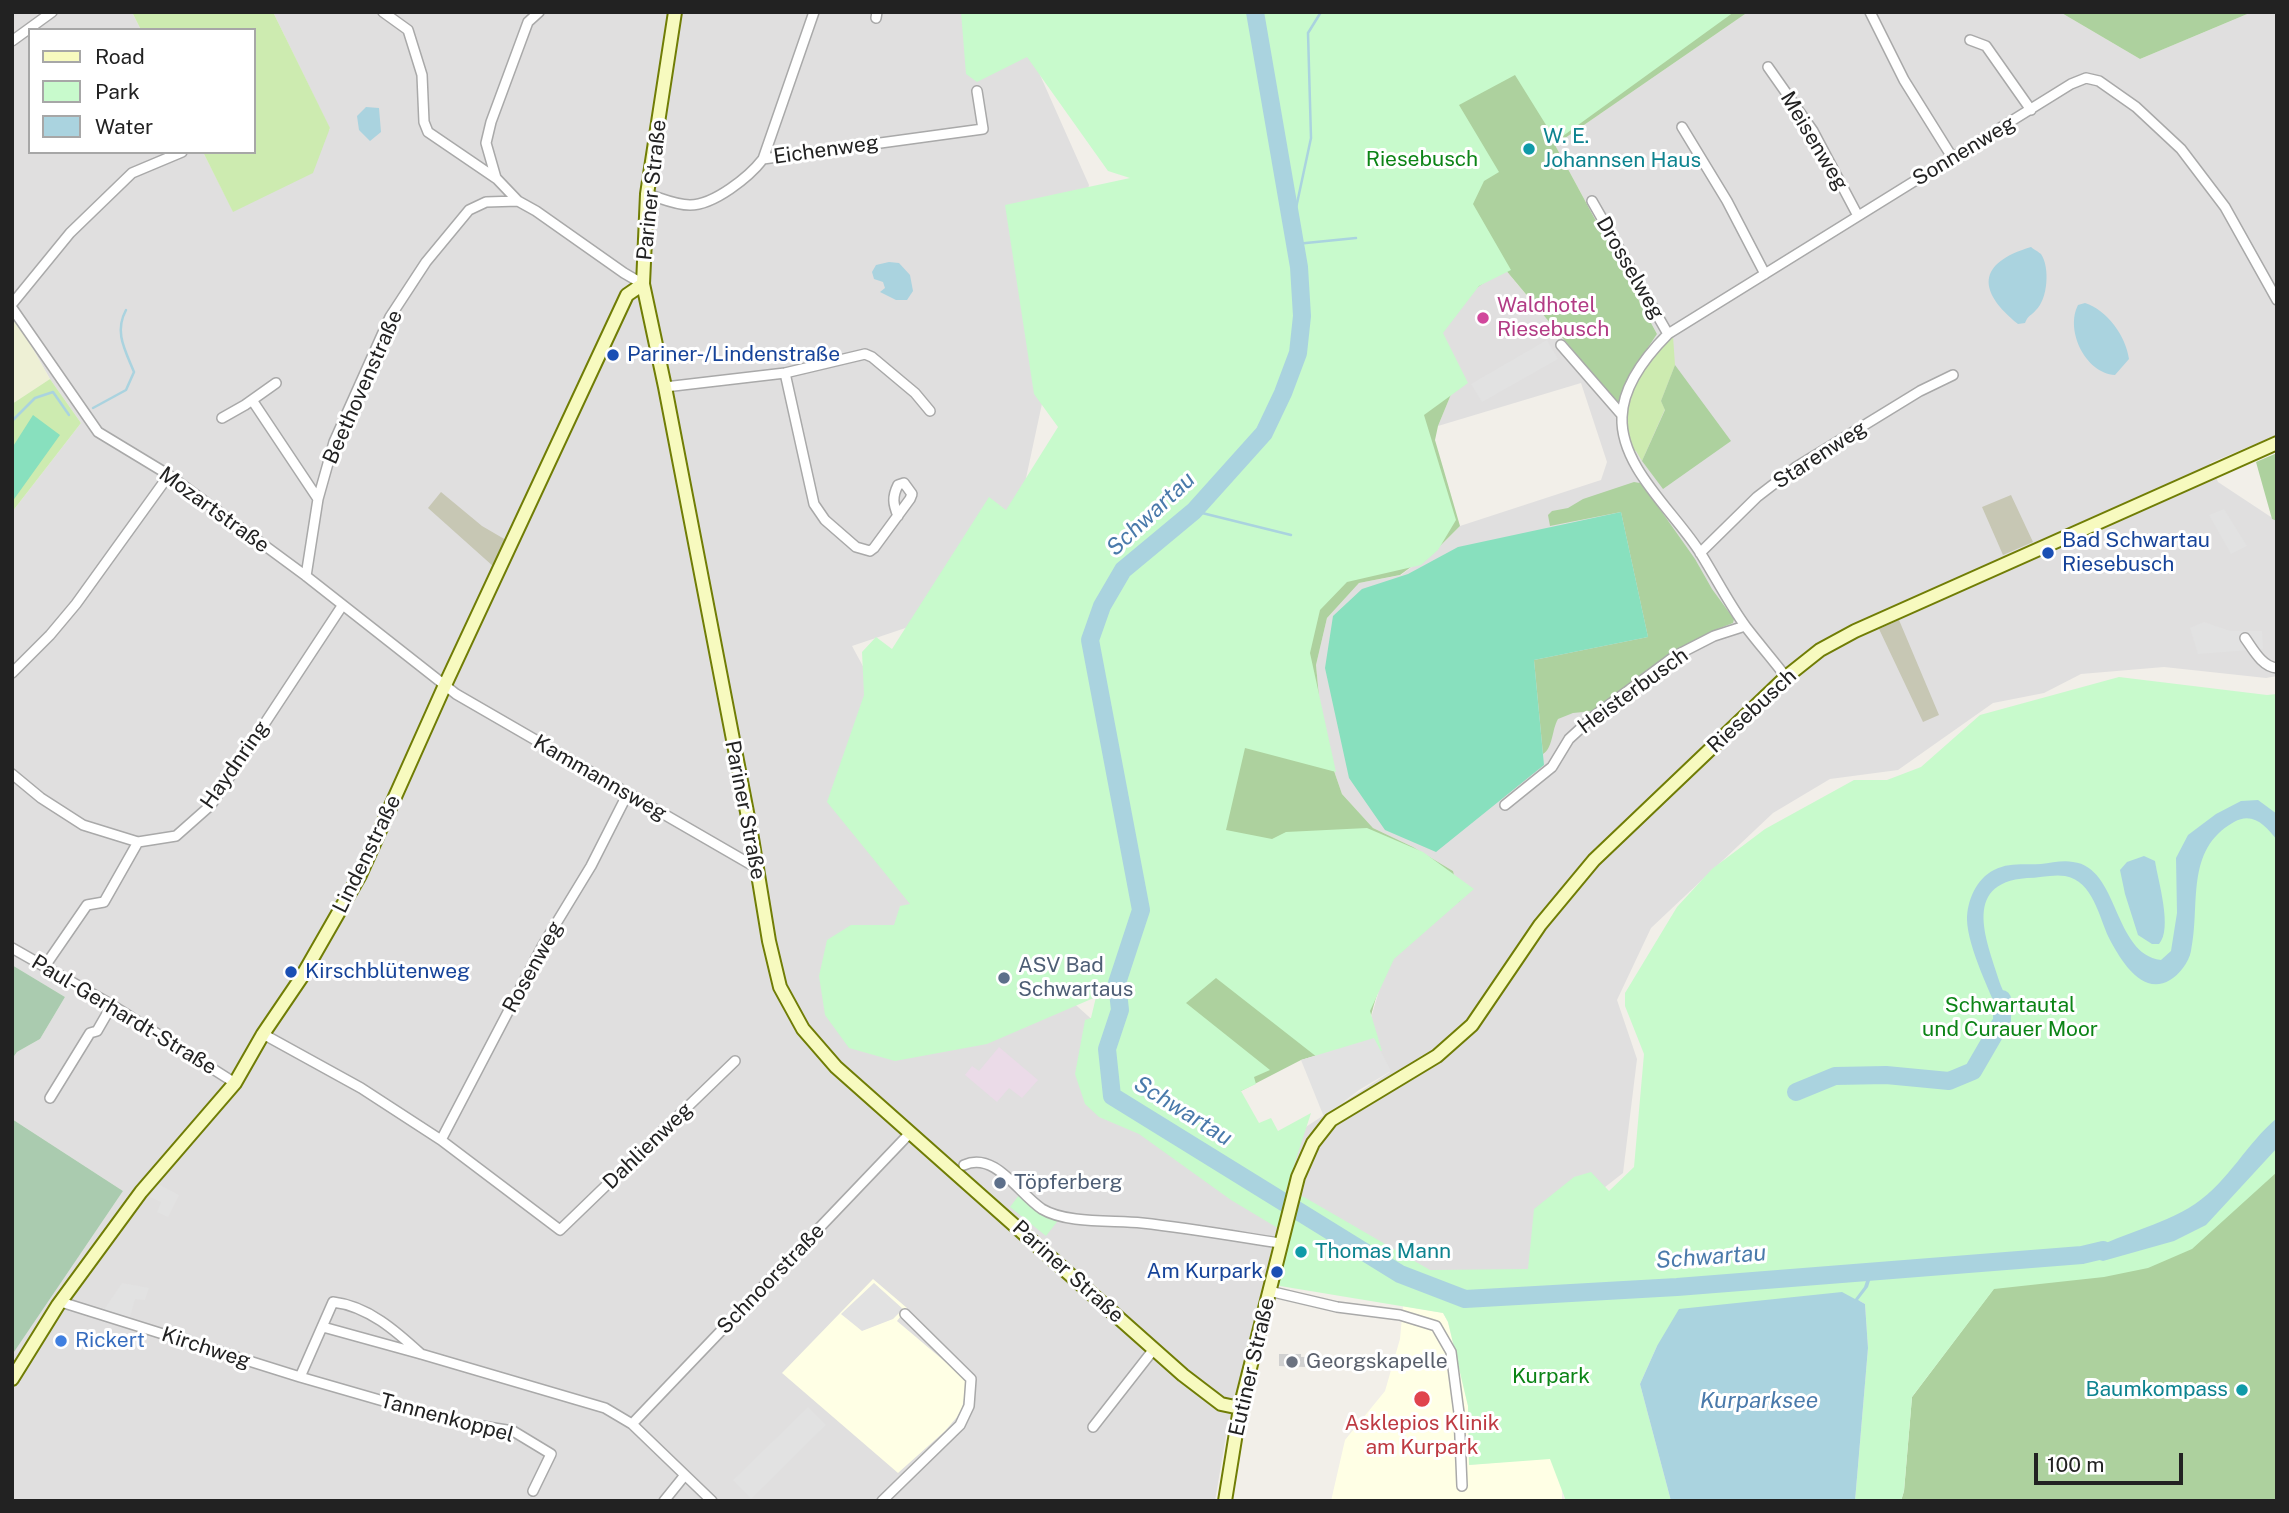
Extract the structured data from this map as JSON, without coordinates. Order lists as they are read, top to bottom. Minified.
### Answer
{"streets":{"street":["Meisenweg","Eichenweg","Sonnenweg","Pariner Straße","Drosselweg","Beethovenstraße","Starenweg","Mozartstraße","Heisterbusch","Riesebusch","Haydnring","Kammannsweg","Lindenstraße","Rosenweg","Paul-Gerhardt-Straße","Dahlienweg","Schnoorstraße","Kirchweg","Eutiner Straße","Tannenkoppel"]},"crossings":[["Meisenweg","Sonnenweg"],["Eichenweg","Pariner Straße"],["Sonnenweg","Drosselweg"],["Sonnenweg","Starenweg"],["Sonnenweg","Heisterbusch"],["Sonnenweg","Riesebusch"],["Pariner Straße","Kammannsweg"],["Pariner Straße","Lindenstraße"],["Pariner Straße","Schnoorstraße"],["Pariner Straße","Eutiner Straße"],["Beethovenstraße","Mozartstraße"],["Mozartstraße","Haydnring"],["Mozartstraße","Kammannsweg"],["Mozartstraße","Lindenstraße"],["Riesebusch","Eutiner Straße"],["Kammannsweg","Lindenstraße"],["Kammannsweg","Rosenweg"],["Lindenstraße","Paul-Gerhardt-Straße"],["Lindenstraße","Kirchweg"],["Rosenweg","Dahlienweg"],["Kirchweg","Tannenkoppel"]],"water":["Schwartau","Kurparksee"],"parks":["Riesebusch","Schwartautal und Curauer Moor","Kurpark"],"places":["W. E. Johannsen Haus","Waldhotel Riesebusch","Pariner-/Lindenstraße","Bad Schwartau Riesebusch","Kirschblütenweg","ASV Bad Schwartaus","Töpferberg","Thomas Mann","Am Kurpark","Rickert","Georgskapelle","Baumkompass","Asklepios Klinik am Kurpark"],"legend":["Road","Park","Water"],"scale_bar":"100 m"}
